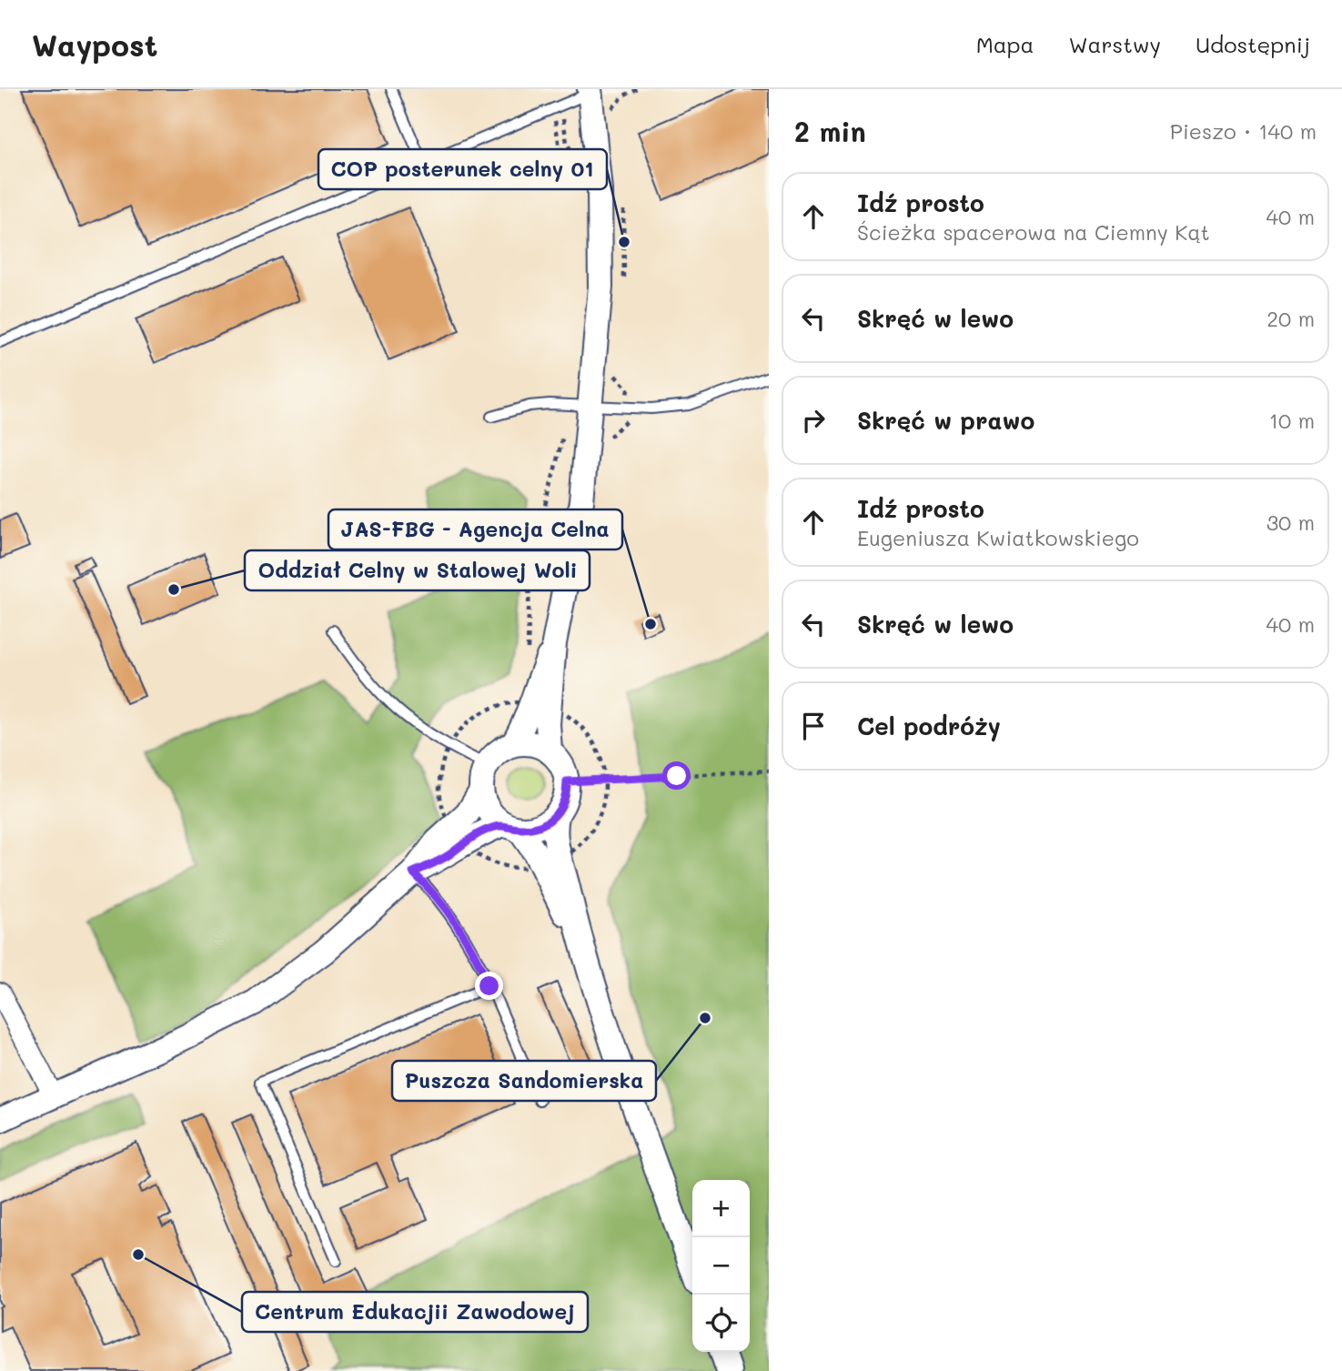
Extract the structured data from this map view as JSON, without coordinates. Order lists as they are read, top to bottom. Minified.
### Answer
{"places":["COP posterunek celny 01","Oddział Celny w Stalowej Woli","JAS-FBG - Agencja Celna","Puszcza Sandomierska","Centrum Edukacjii Zawodowej"],"page":{"header":"Waypost","nav":["Mapa","Warstwy","Udostępnij"],"heading":["2 min","Pieszo · 140 m"],"list":[["Idź prosto","Ścieżka spacerowa na Ciemny Kąt","40 m"],["Skręć w lewo","20 m"],["Skręć w prawo","10 m"],["Idź prosto","Eugeniusza Kwiatkowskiego","30 m"],["Skręć w lewo","40 m"],"Cel podróży"],"map_buttons":["+","−"]}}
